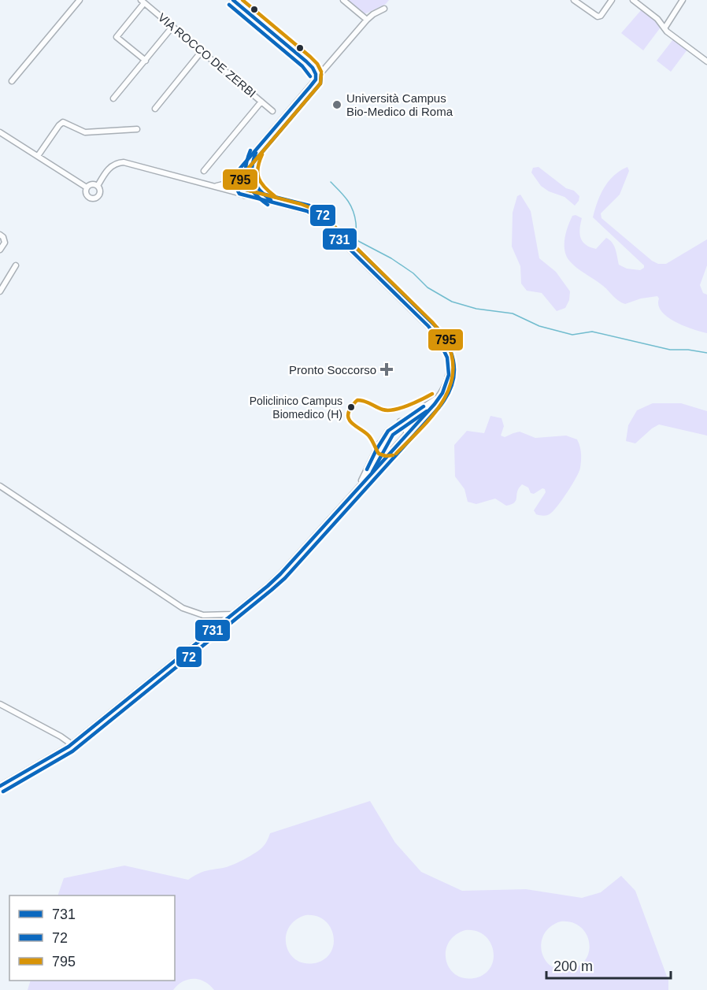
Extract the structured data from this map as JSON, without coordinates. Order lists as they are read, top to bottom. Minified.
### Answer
{"streets":{"street":["VIA ROCCO DE ZERBI"]},"places":{"other":["Università Campus Bio-Medico di Roma","Policlinico Campus Biomedico (H)"],"health":["Pronto Soccorso"]},"lines":["transit line 731","transit line 795","transit line 72"],"legend":["731","72","795"],"scale_bar":"200 m"}
